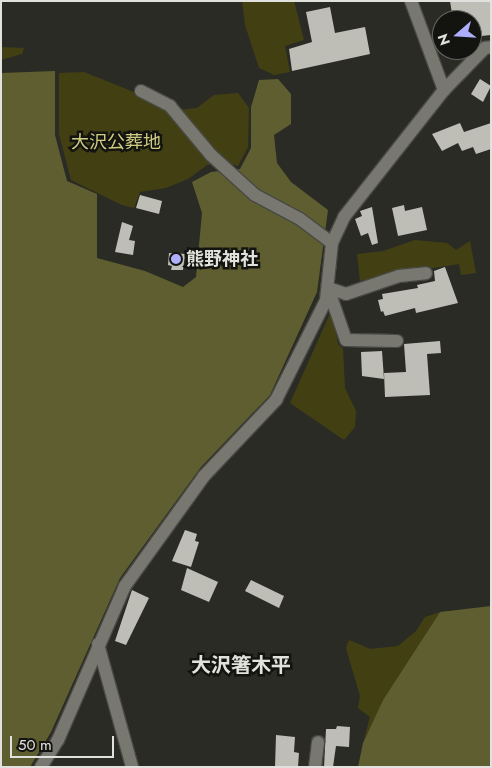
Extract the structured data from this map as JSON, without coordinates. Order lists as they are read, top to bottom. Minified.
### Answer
{"districts":["大沢箸木平"],"parks":["大沢公葬地"],"places":["熊野神社"],"scale_bar":"50 m","north":"left"}
